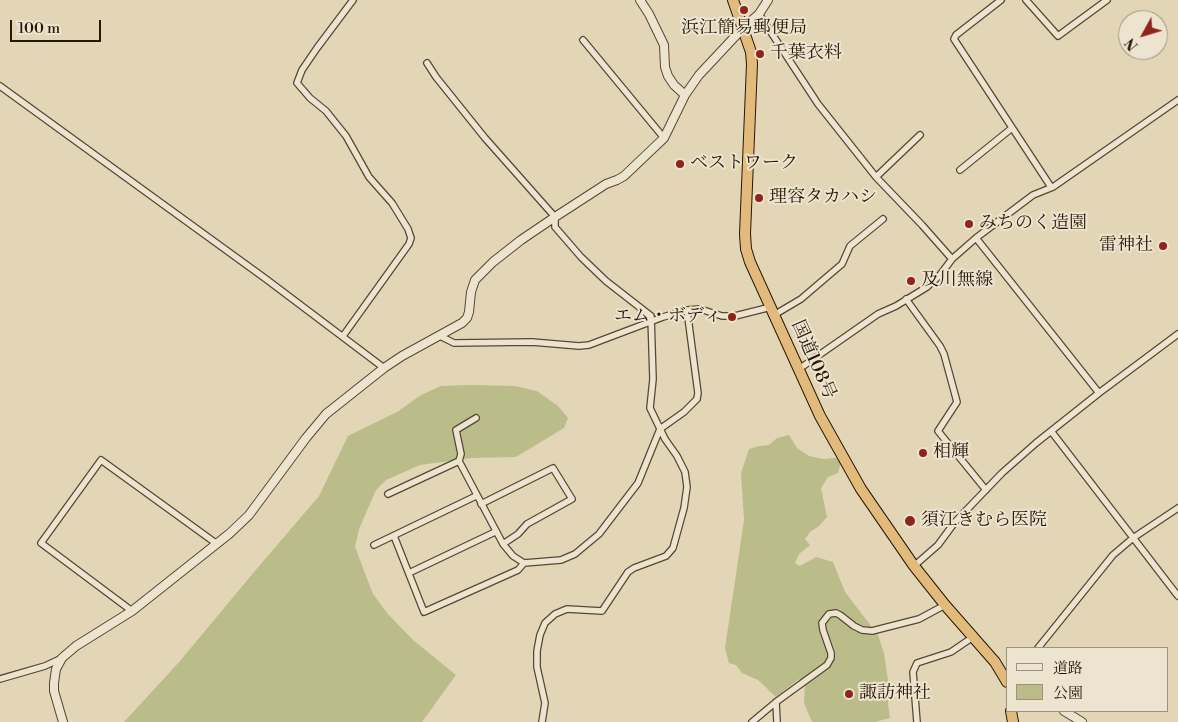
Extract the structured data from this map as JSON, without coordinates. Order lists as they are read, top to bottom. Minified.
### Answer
{"streets":{"highway":["国道108号"]},"places":["浜江簡易郵便局","千葉衣料","ベストワーク","理容タカハシ","みちのく造園","雷神社","及川無線","エム・ボディ","相輝","須江きむら医院","諏訪神社"],"legend":["道路","公園"],"scale_bar":"100 m","north":"bottom left"}
